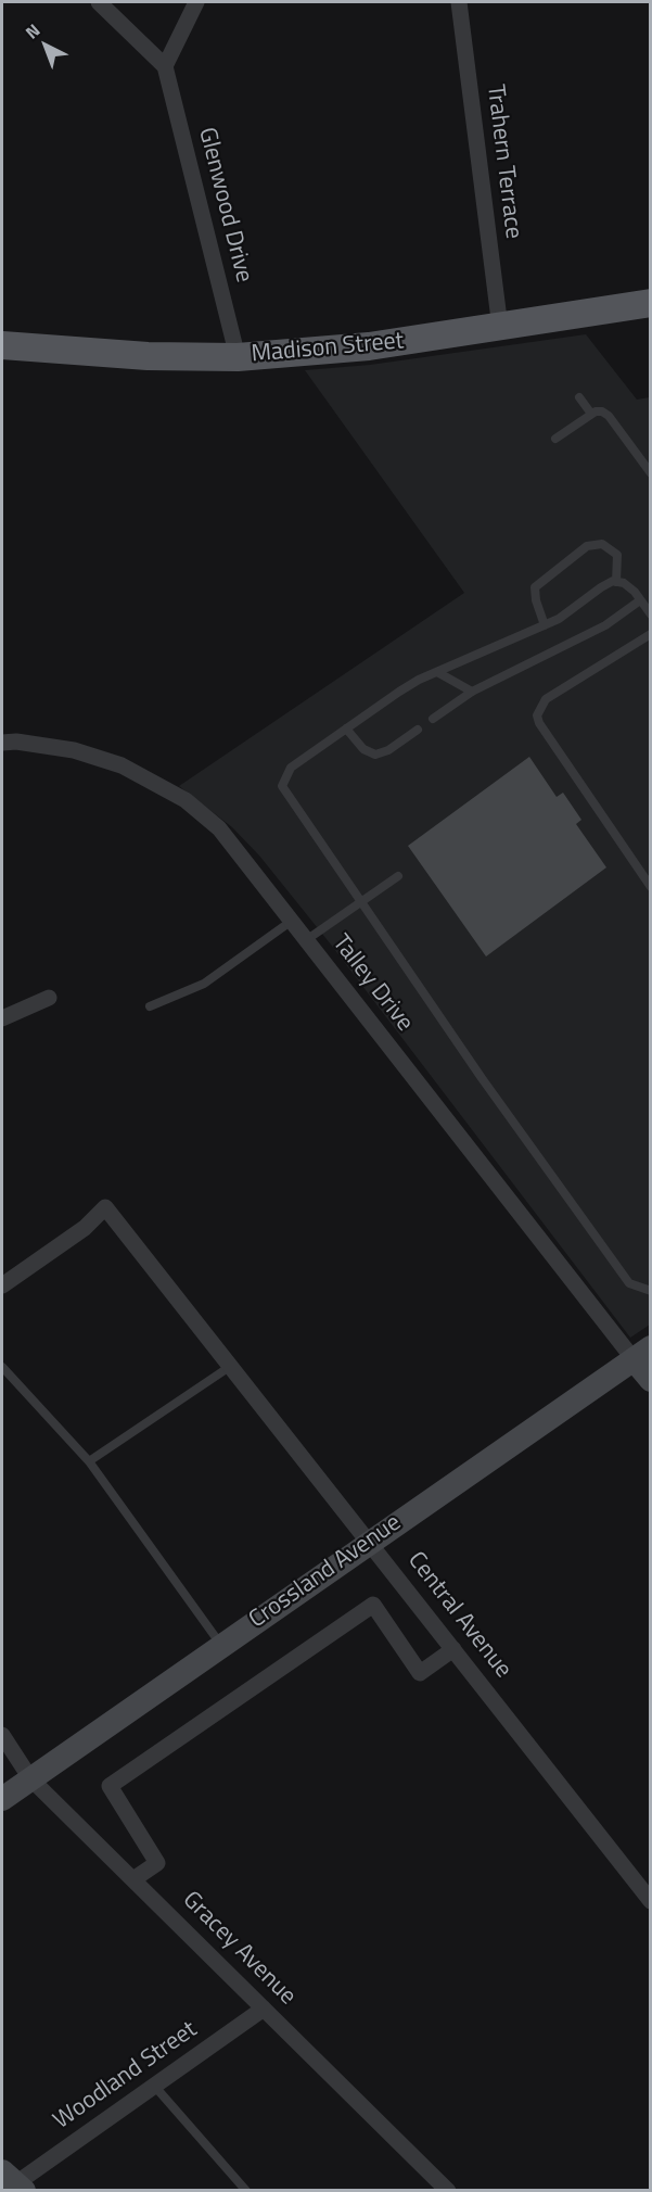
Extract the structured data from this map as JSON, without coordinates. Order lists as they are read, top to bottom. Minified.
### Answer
{"streets":{"main road":["Madison Street","Crossland Avenue"],"street":["Trahern Terrace","Glenwood Drive","Talley Drive","Central Avenue","Gracey Avenue","Woodland Street"]},"crossings":[["Trahern Terrace","Madison Street"],["Glenwood Drive","Madison Street"],["Talley Drive","Crossland Avenue"],["Crossland Avenue","Central Avenue"],["Crossland Avenue","Gracey Avenue"],["Gracey Avenue","Woodland Street"]],"north":"top left"}
